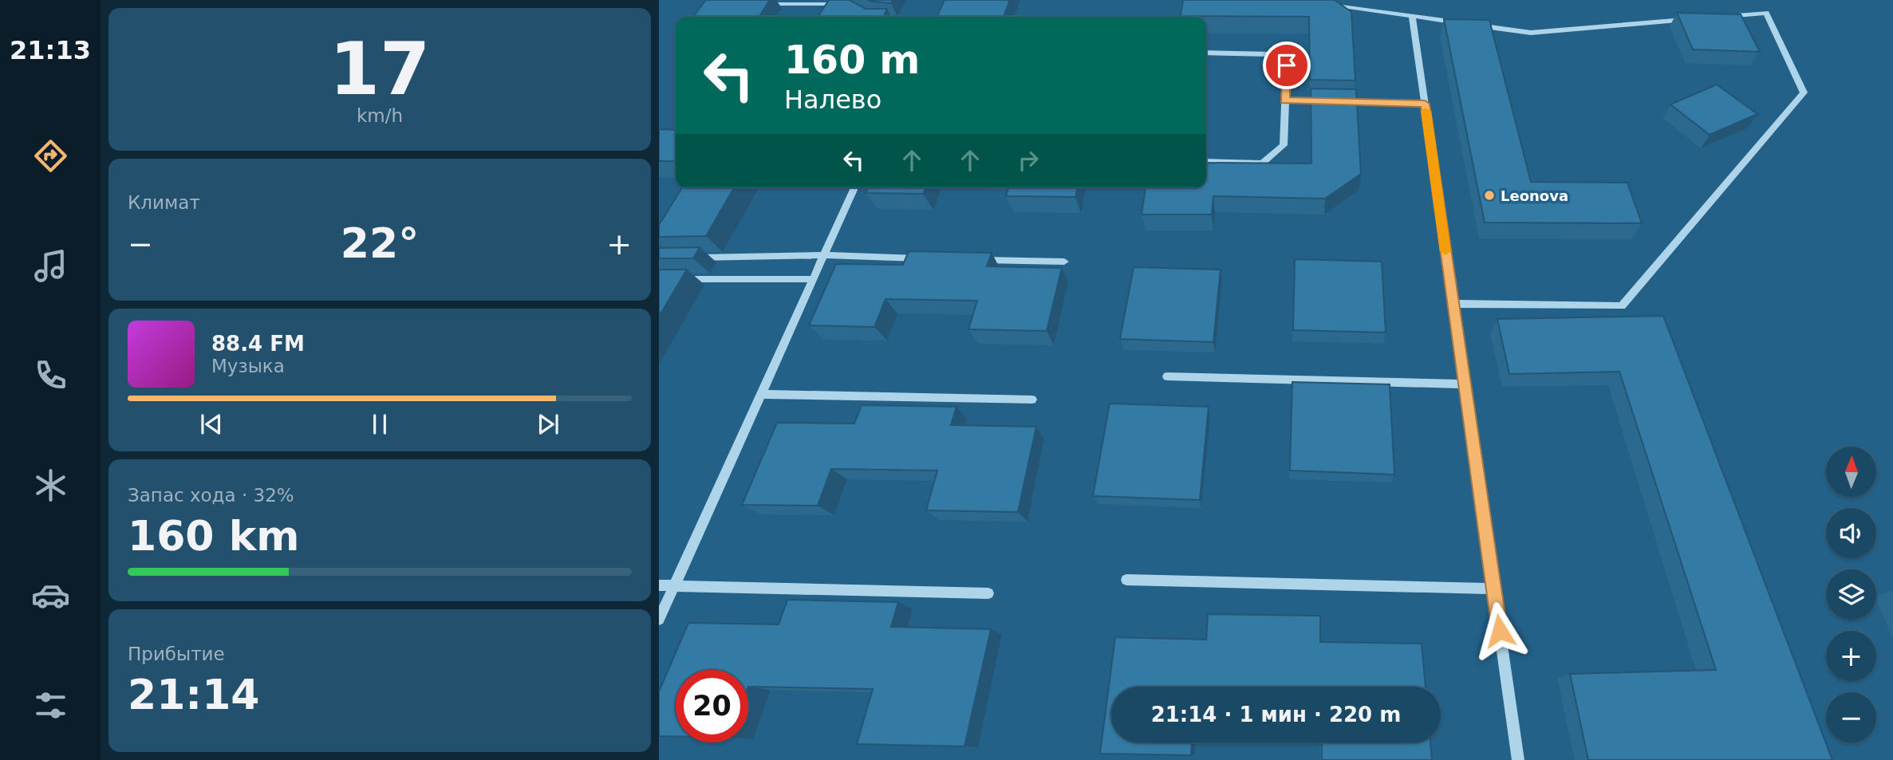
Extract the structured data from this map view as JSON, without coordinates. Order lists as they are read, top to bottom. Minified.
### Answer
{"places":["Leonova"],"north":"top","page":{"tabs":"21:13","tile":[["17","km/h"],"Климат",["Запас хода · 32%","160 km"],["Прибытие","21:14"]],"turn":["160 m","Налево"],"heat":["−","22°","+"],"song":["88.4 FM","Музыка"],"map_buttons":["+","−"],"limit":"20","trip":"21:14 · 1 мин · 220 m"}}
